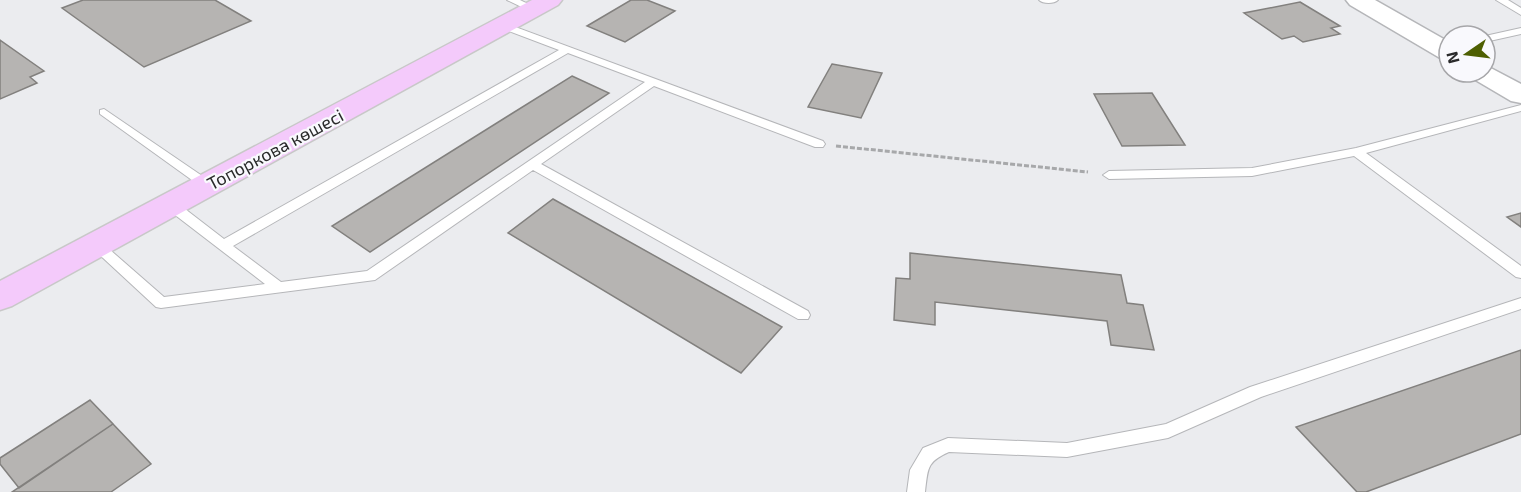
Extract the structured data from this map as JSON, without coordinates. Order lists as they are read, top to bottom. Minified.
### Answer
{"streets":{"highway":["Топоркова көшесі"]},"north":"left"}
